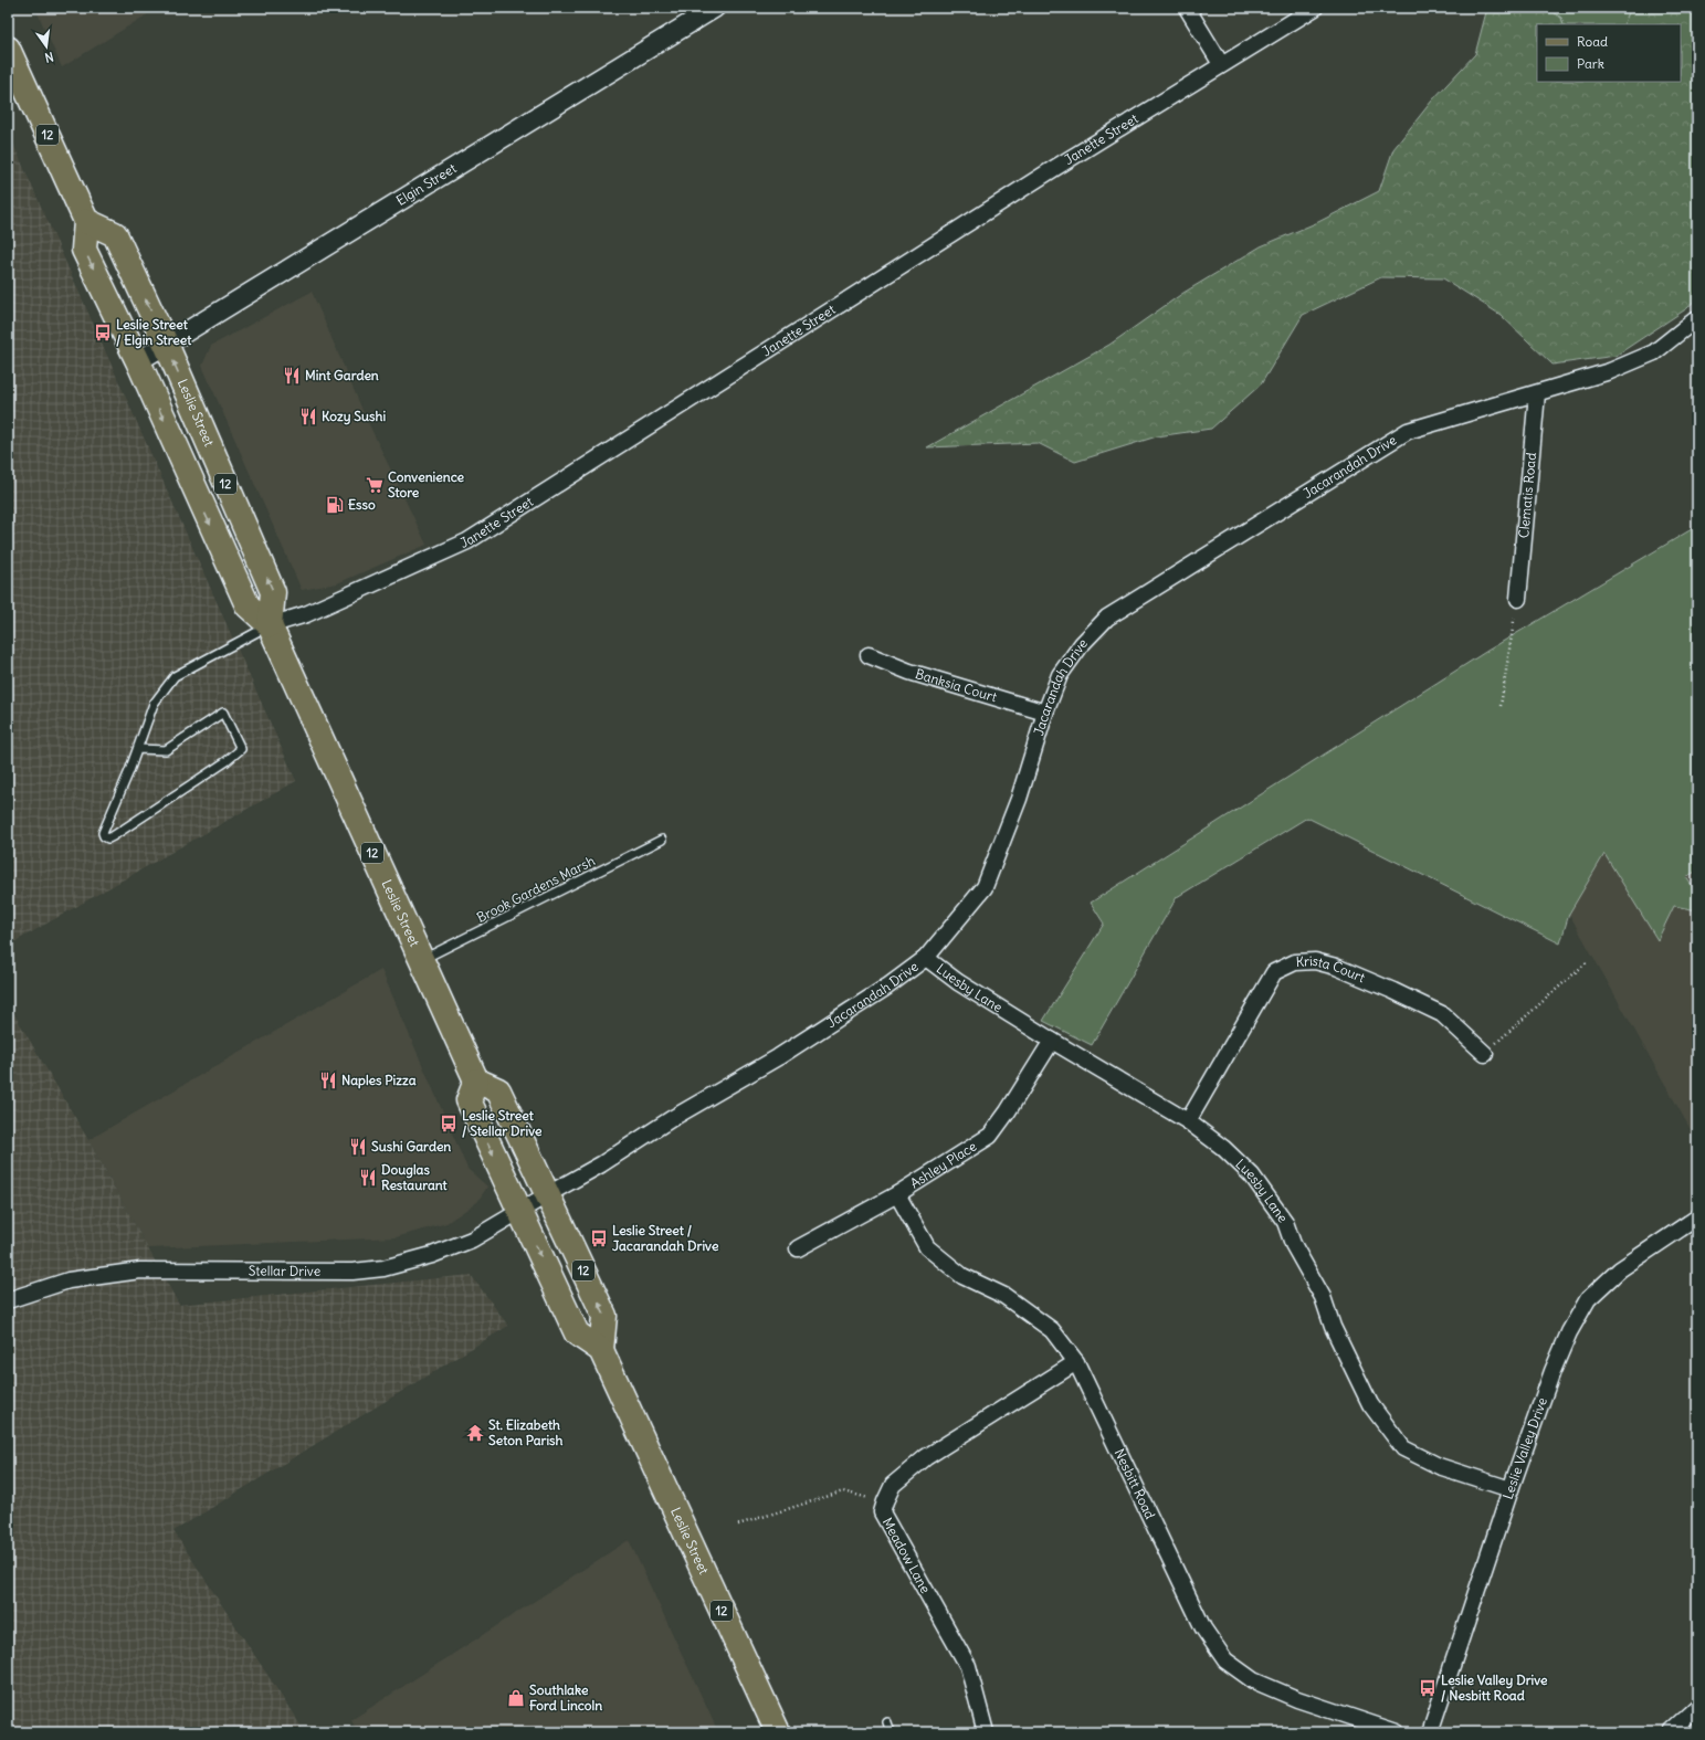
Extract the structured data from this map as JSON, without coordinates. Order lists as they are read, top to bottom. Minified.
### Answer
{"streets":{"main road":["12","Leslie Street"],"street":["Janette Street","Elgin Street","Jacarandah Drive","Clematis Road","Banksia Court","Krista Court","Luesby Lane","Ashley Place","Stellar Drive","Leslie Valley Drive","Nesbitt Road","Meadow Lane"],"lane":["Brook Gardens Marsh"]},"crossings":[["12","Leslie Street"],["12","Jacarandah Drive"],["12","Stellar Drive"],["Janette Street","Leslie Street"],["Elgin Street","Leslie Street"],["Leslie Street","Brook Gardens Marsh"],["Jacarandah Drive","Clematis Road"],["Jacarandah Drive","Banksia Court"],["Jacarandah Drive","Luesby Lane"],["Jacarandah Drive","Stellar Drive"],["Krista Court","Luesby Lane"],["Luesby Lane","Ashley Place"],["Luesby Lane","Leslie Valley Drive"],["Ashley Place","Nesbitt Road"],["Nesbitt Road","Meadow Lane"]],"places":{"bus stop":["Leslie Street / Elgin Street","Leslie Street / Stellar Drive","Leslie Street / Jacarandah Drive","Leslie Valley Drive / Nesbitt Road"],"restaurant":["Mint Garden","Kozy Sushi","Naples Pizza","Sushi Garden","Douglas Restaurant"],"supermarket":["Convenience Store"],"fuel station":["Esso"],"temple":["St. Elizabeth Seton Parish"],"shop":["Southlake Ford Lincoln"]},"legend":["Road","Park"],"north":"bottom"}
